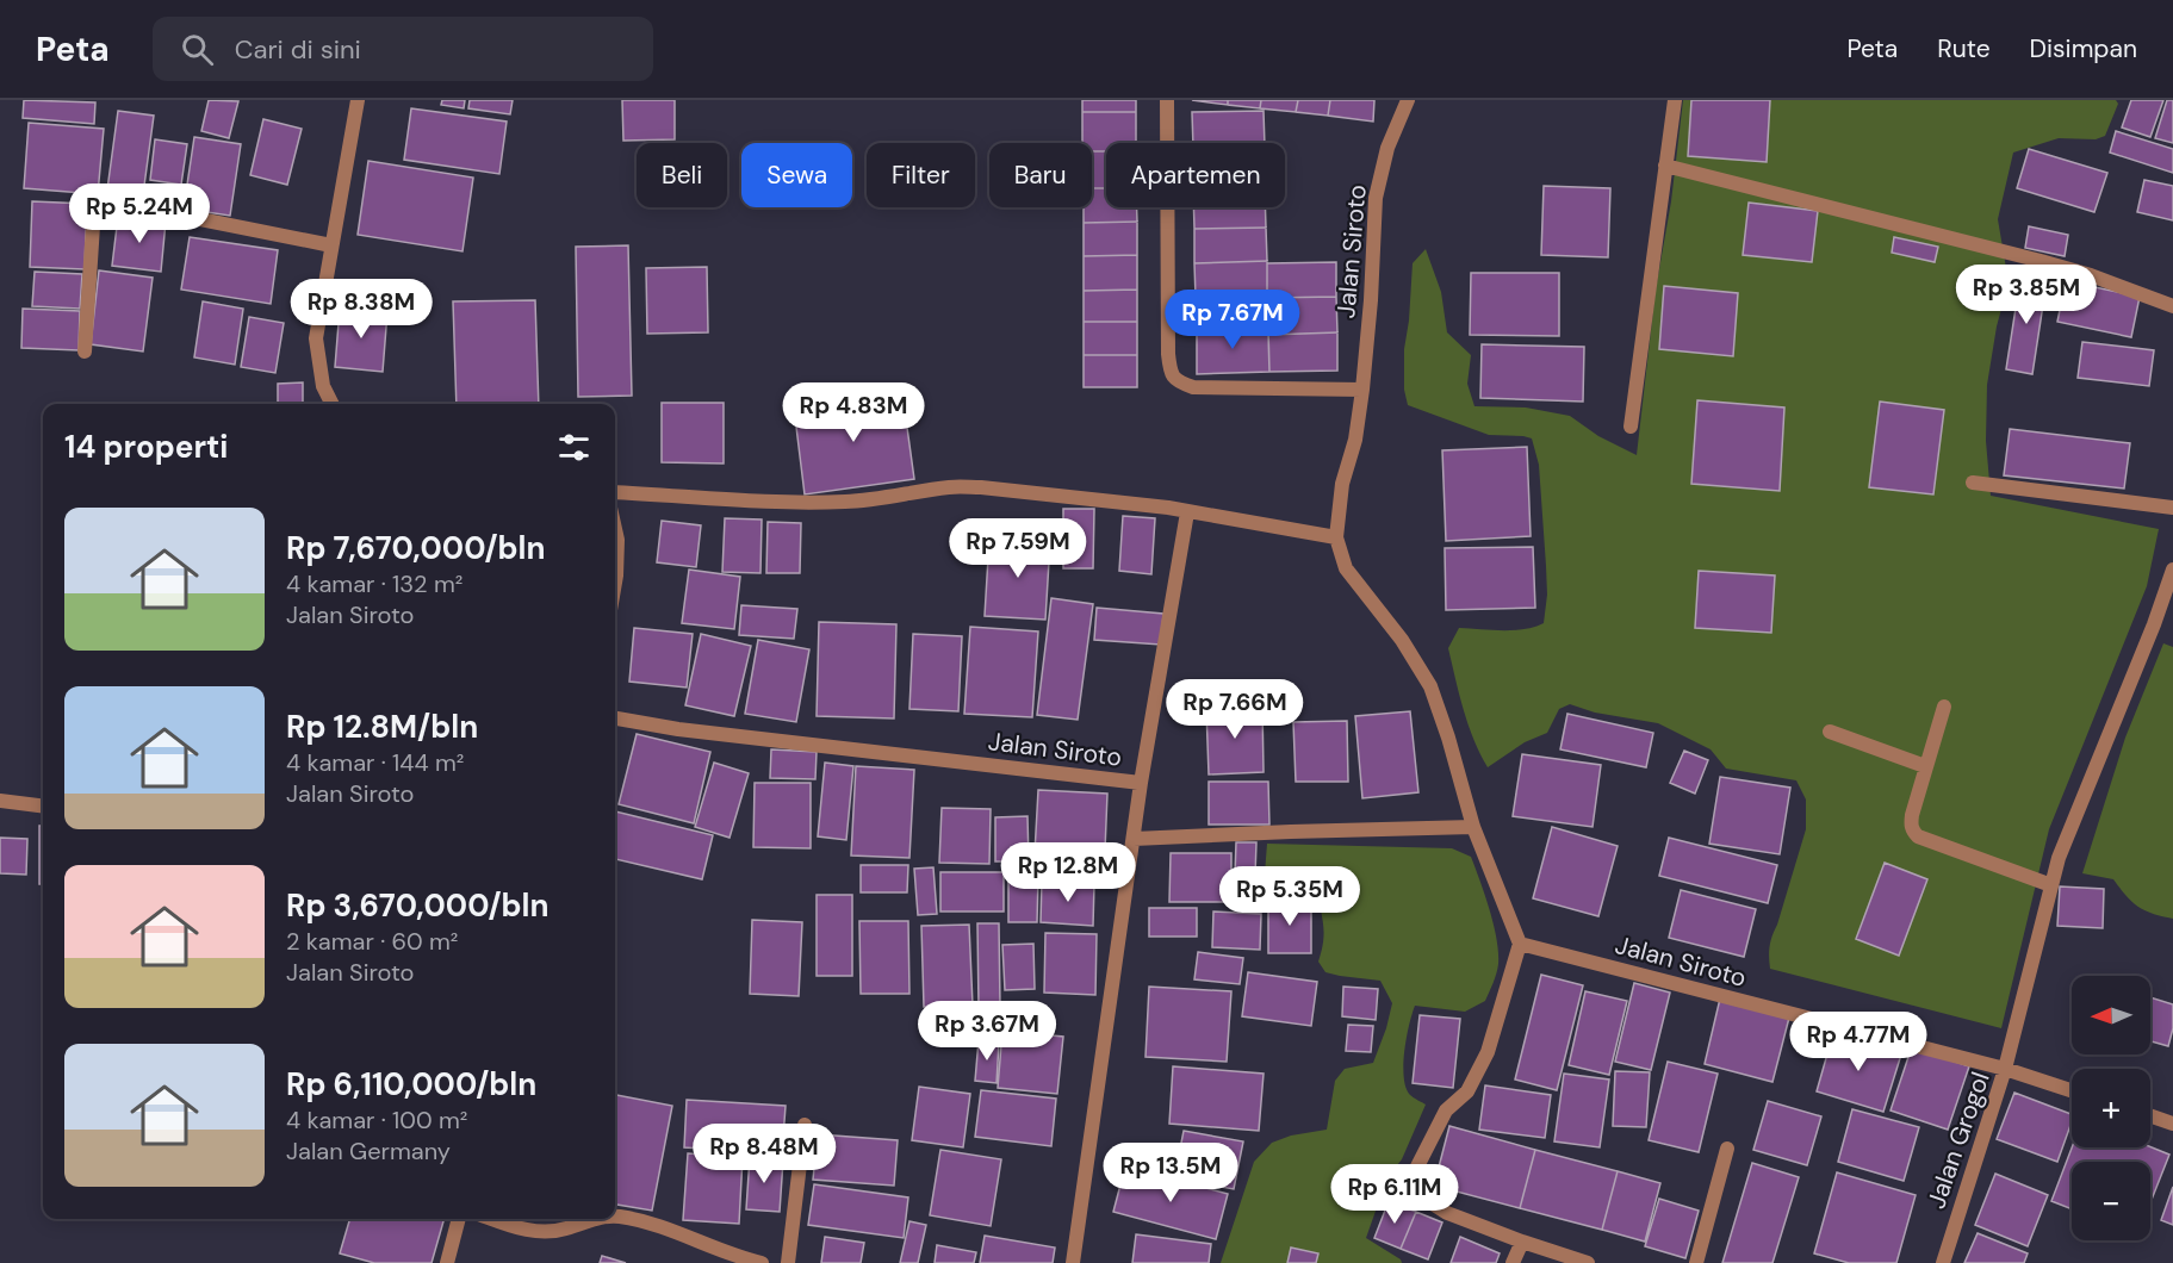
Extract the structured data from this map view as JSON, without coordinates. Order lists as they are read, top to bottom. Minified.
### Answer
{"streets":{"street":["Jalan Siroto","Jalan Grogol"]},"crossings":[["Jalan Siroto","Jalan Grogol"]],"north":"left","page":{"header":"Peta","search":"Cari di sini","nav":["Peta","Rute","Disimpan"],"chip":["Beli","Sewa","Filter","Baru","Apartemen"],"price":["Rp 5.24M","Rp 3.85M","Rp 8.38M","Rp 7.67M","Rp 4.83M","Rp 7.59M","Rp 7.66M","Rp 12.8M","Rp 5.35M","Rp 3.67M","Rp 4.77M","Rp 8.48M","Rp 13.5M","Rp 6.11M"],"heading":"14 properti","list":[{"name":"Rp 7,670,000/bln","note":"4 kamar · 132 m² · Jalan Siroto"},{"name":"Rp 12.8M/bln","note":"4 kamar · 144 m² · Jalan Siroto"},{"name":"Rp 3,670,000/bln","note":"2 kamar · 60 m² · Jalan Siroto"},{"name":"Rp 6,110,000/bln","note":"4 kamar · 100 m² · Jalan Germany"}],"map_buttons":["+","−"]}}
